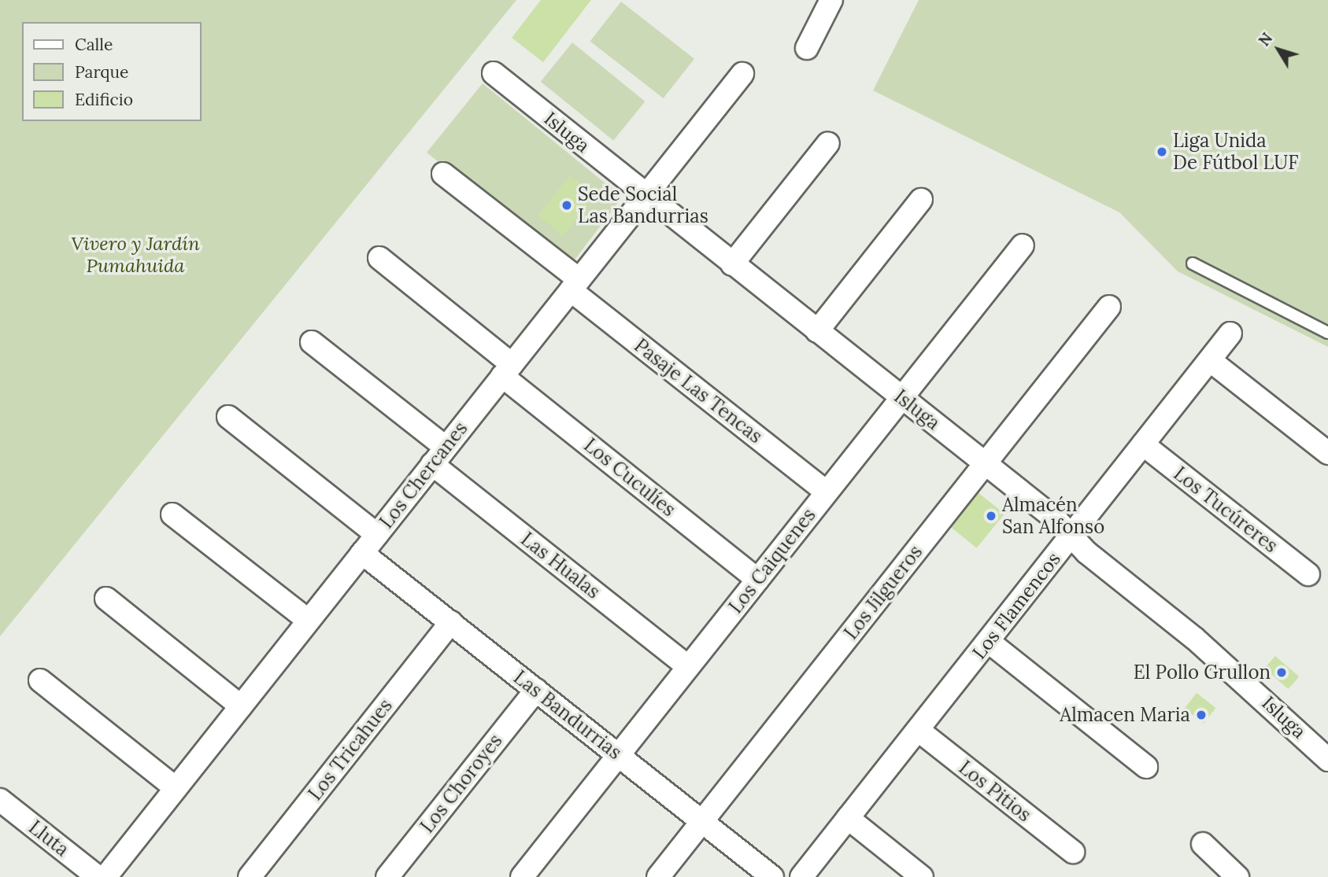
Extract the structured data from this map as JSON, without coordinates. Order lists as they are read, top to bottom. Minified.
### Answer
{"streets":{"street":["Isluga","Pasaje Las Tencas","Los Chercanes","Los Cuculíes","Los Tucúreres","Los Caiquenes","Las Hualas","Los Jilgueros","Los Flamencos","Las Bandurrias","Los Tricahues","Los Choroyes","Los Pitios","Lluta"]},"crossings":[["Isluga","Los Chercanes"],["Isluga","Los Caiquenes"],["Isluga","Los Jilgueros"],["Isluga","Los Flamencos"],["Pasaje Las Tencas","Los Chercanes"],["Pasaje Las Tencas","Los Caiquenes"],["Los Chercanes","Los Cuculíes"],["Los Chercanes","Las Hualas"],["Los Chercanes","Las Bandurrias"],["Los Cuculíes","Los Caiquenes"],["Los Tucúreres","Los Flamencos"],["Los Caiquenes","Las Hualas"],["Los Caiquenes","Las Bandurrias"],["Los Jilgueros","Las Bandurrias"],["Los Flamencos","Los Pitios"],["Las Bandurrias","Los Tricahues"],["Las Bandurrias","Los Choroyes"]],"parks":["Vivero y Jardín Pumahuida"],"places":["Liga Unida De Fútbol LUF","Sede Social Las Bandurrias","Almacén San Alfonso","El Pollo Grullon","Almacen Maria"],"legend":["Calle","Parque","Edificio"],"north":"top left"}
